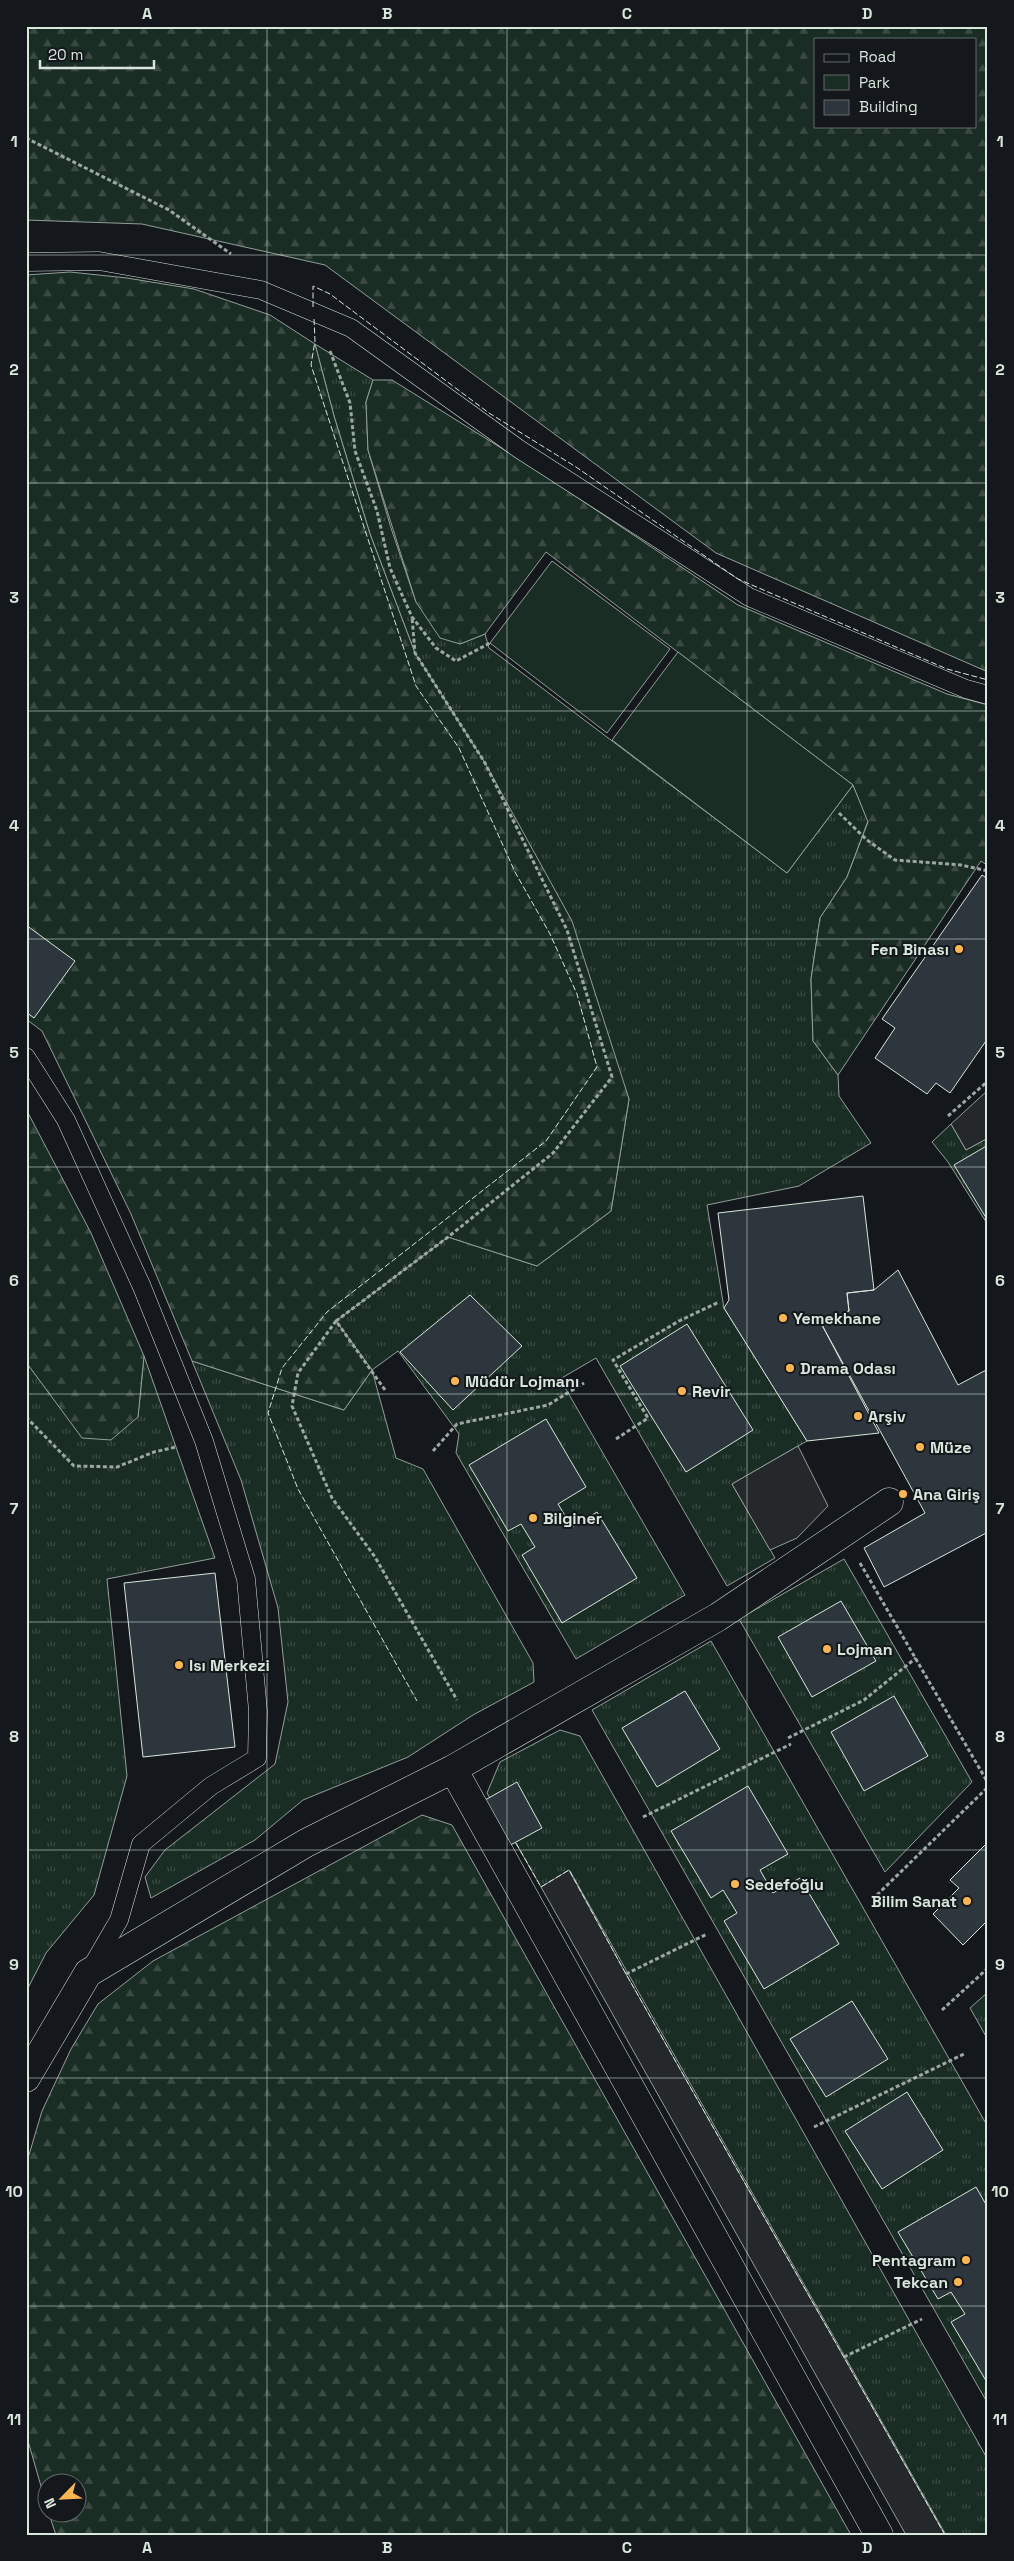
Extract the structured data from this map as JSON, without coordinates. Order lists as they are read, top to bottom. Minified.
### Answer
{"places":["Fen Binası","Yemekhane","Drama Odası","Müdür Lojmanı","Revir","Arşiv","Müze","Ana Giriş","Bilginer","Lojman","Isı Merkezi","Sedefoğlu","Bilim Sanat","Pentagram","Tekcan"],"legend":["Road","Park","Building"],"scale_bar":"20 m","north":"bottom left","grid":{"columns":["A","B","C","D"],"rows":["1","2","3","4","5","6","7","8","9","10","11"]}}
